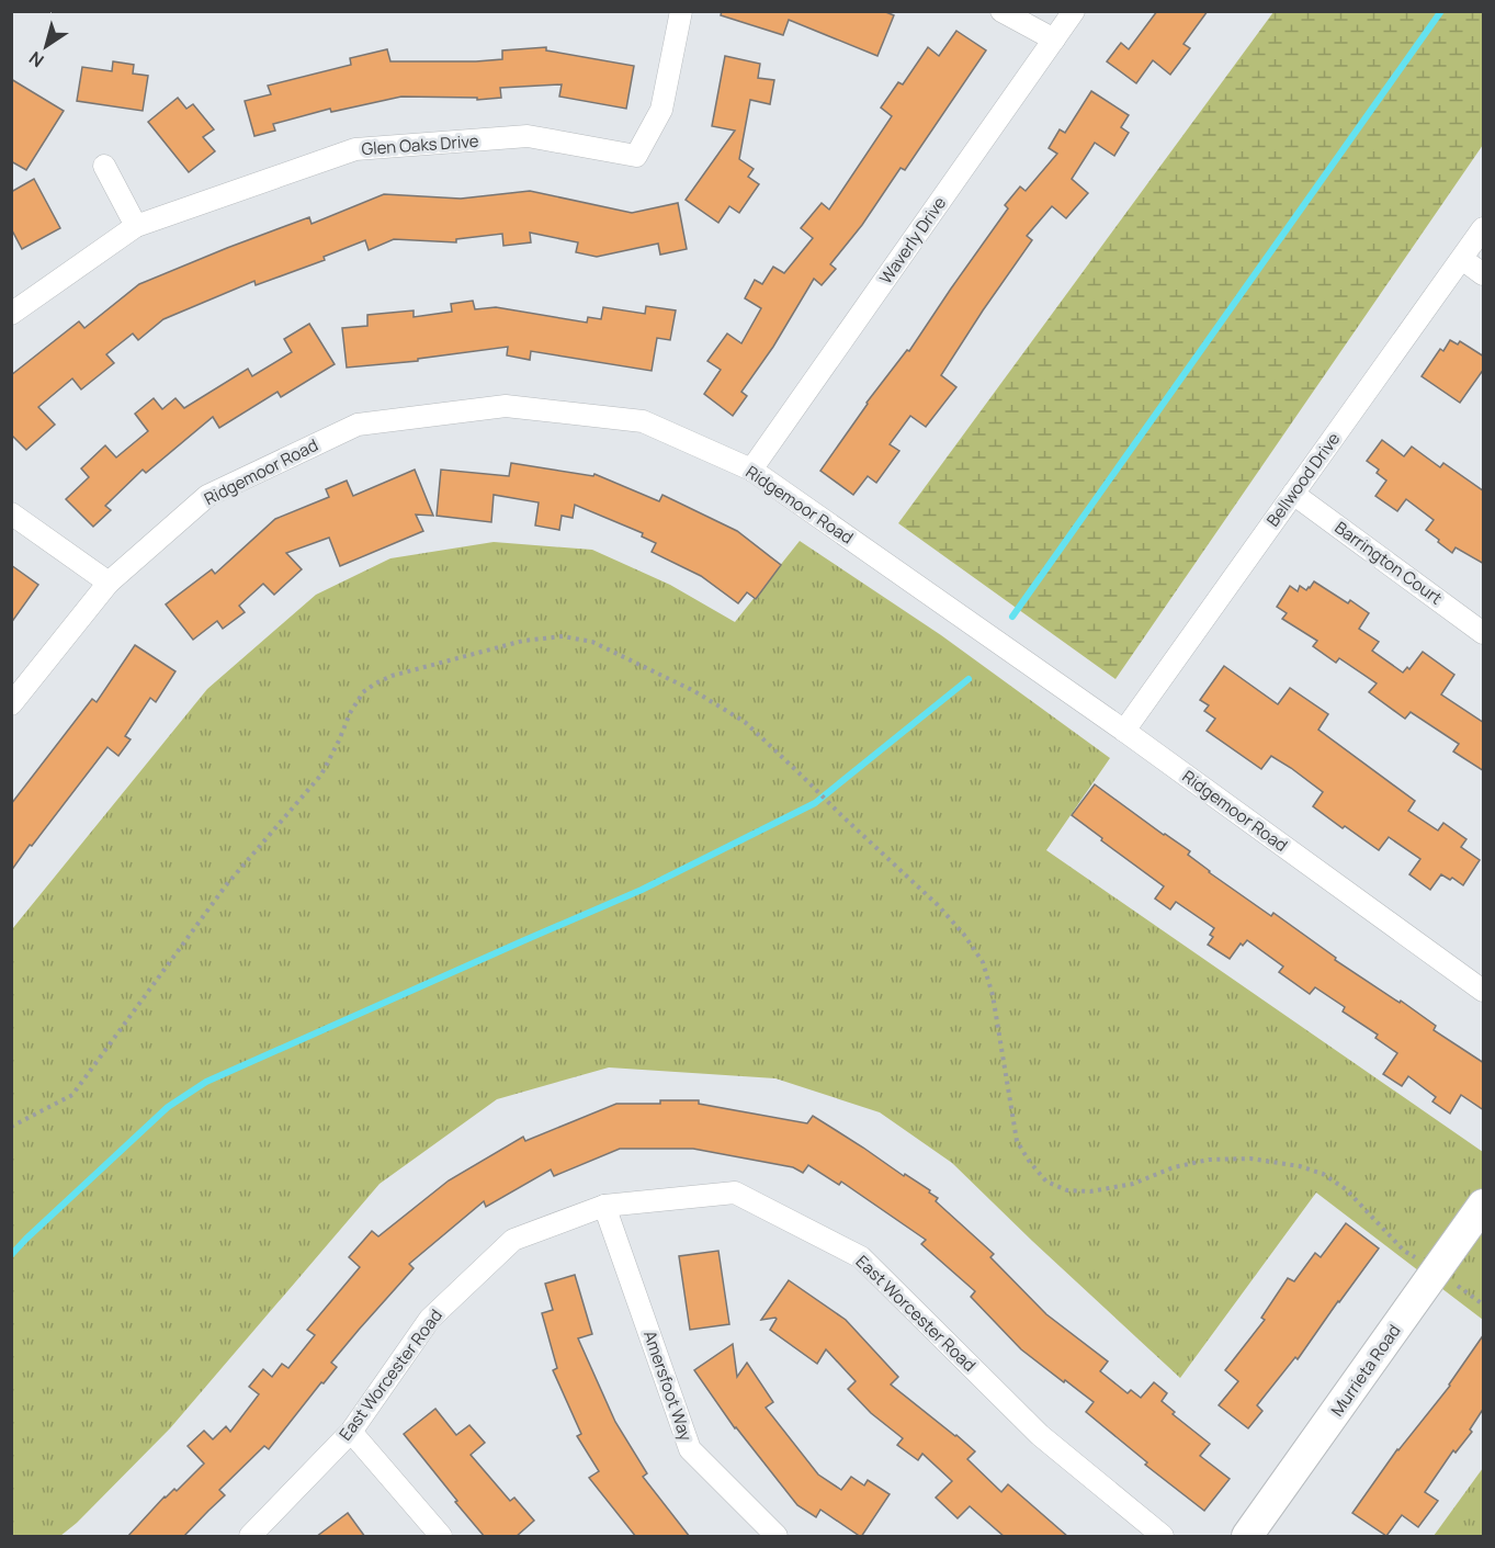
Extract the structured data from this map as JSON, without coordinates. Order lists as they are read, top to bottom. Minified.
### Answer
{"streets":{"main road":["Murrieta Road"],"street":["Glen Oaks Drive","Waverly Drive","Ridgemoor Road","Bellwood Drive","Barrington Court","East Worcester Road","Amersfoot Way"]},"crossings":[["Waverly Drive","Ridgemoor Road"],["Ridgemoor Road","Bellwood Drive"],["Bellwood Drive","Barrington Court"],["East Worcester Road","Amersfoot Way"]],"north":"bottom left"}
